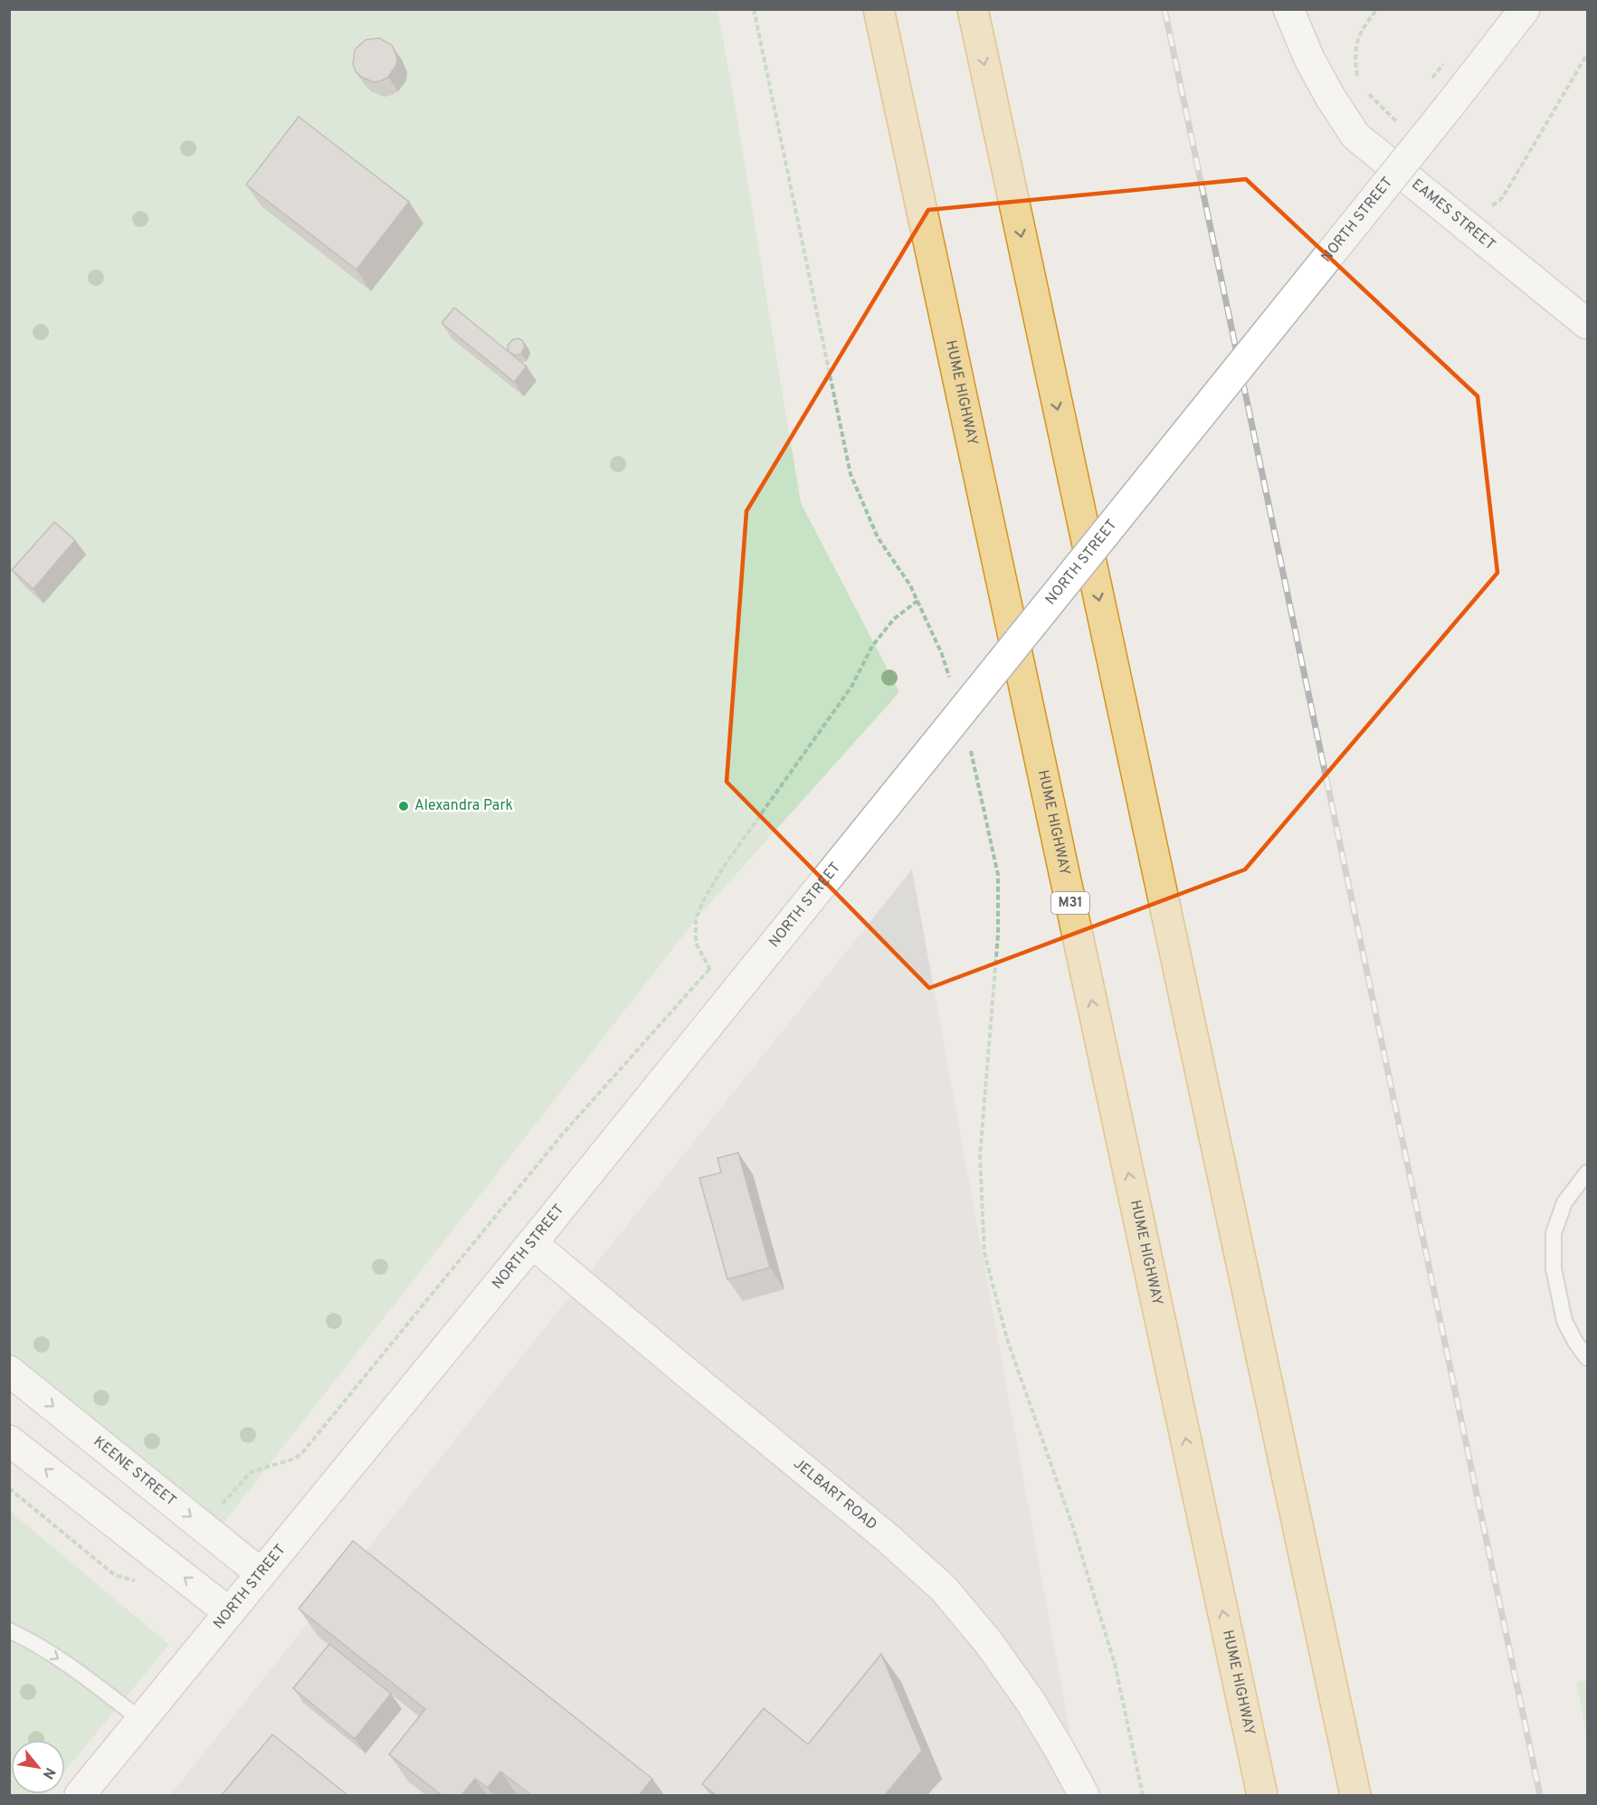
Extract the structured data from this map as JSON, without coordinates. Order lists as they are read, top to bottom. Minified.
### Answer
{"streets":{"highway":["HUME HIGHWAY","M31"],"street":["EAMES STREET","NORTH STREET","KEENE STREET","JELBART ROAD"]},"crossings":[["NORTH STREET","KEENE STREET"],["NORTH STREET","JELBART ROAD"]],"places":["Alexandra Park"],"north":"bottom right"}
